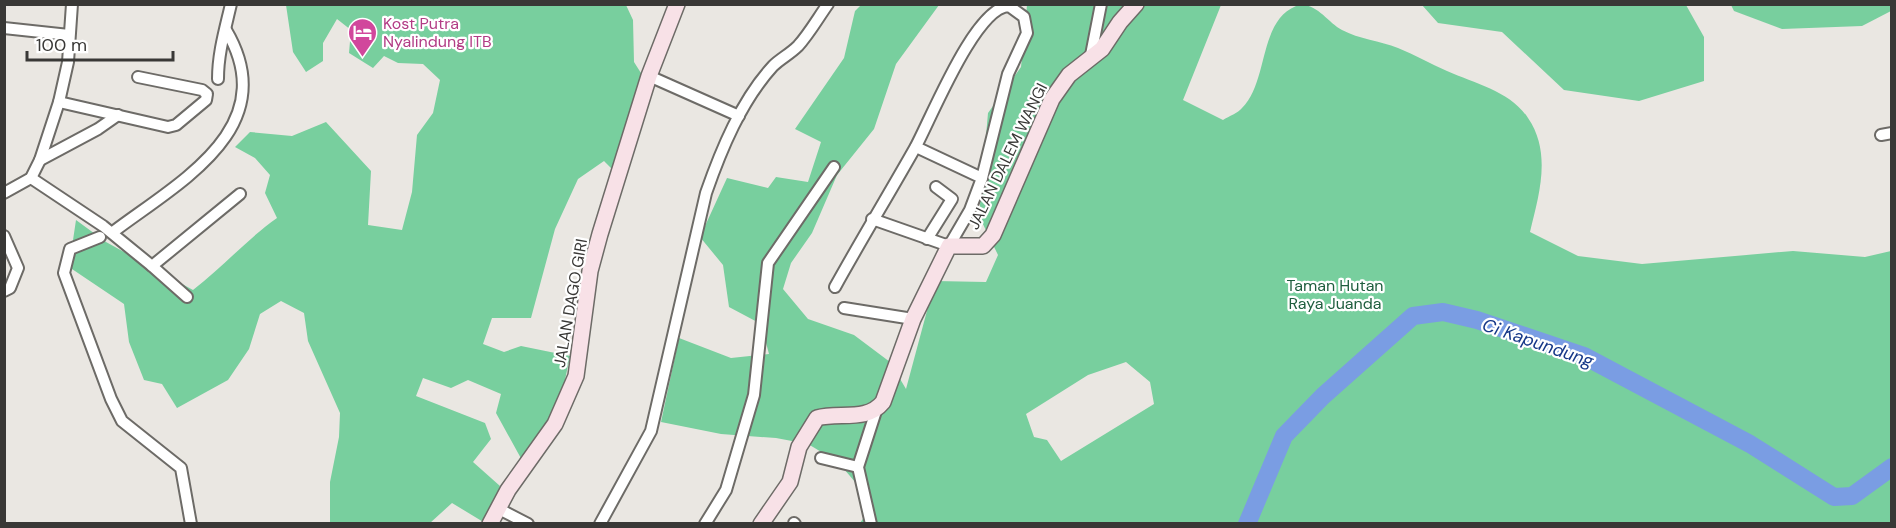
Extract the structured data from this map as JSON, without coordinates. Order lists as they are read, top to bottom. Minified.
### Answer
{"streets":{"street":["JALAN DALEM WANGI","JALAN DAGO GIRI"]},"water":["Ci Kapundung"],"parks":["Taman Hutan Raya Juanda"],"places":{"hotel":["Kost Putra Nyalindung ITB"]},"scale_bar":"100 m"}
